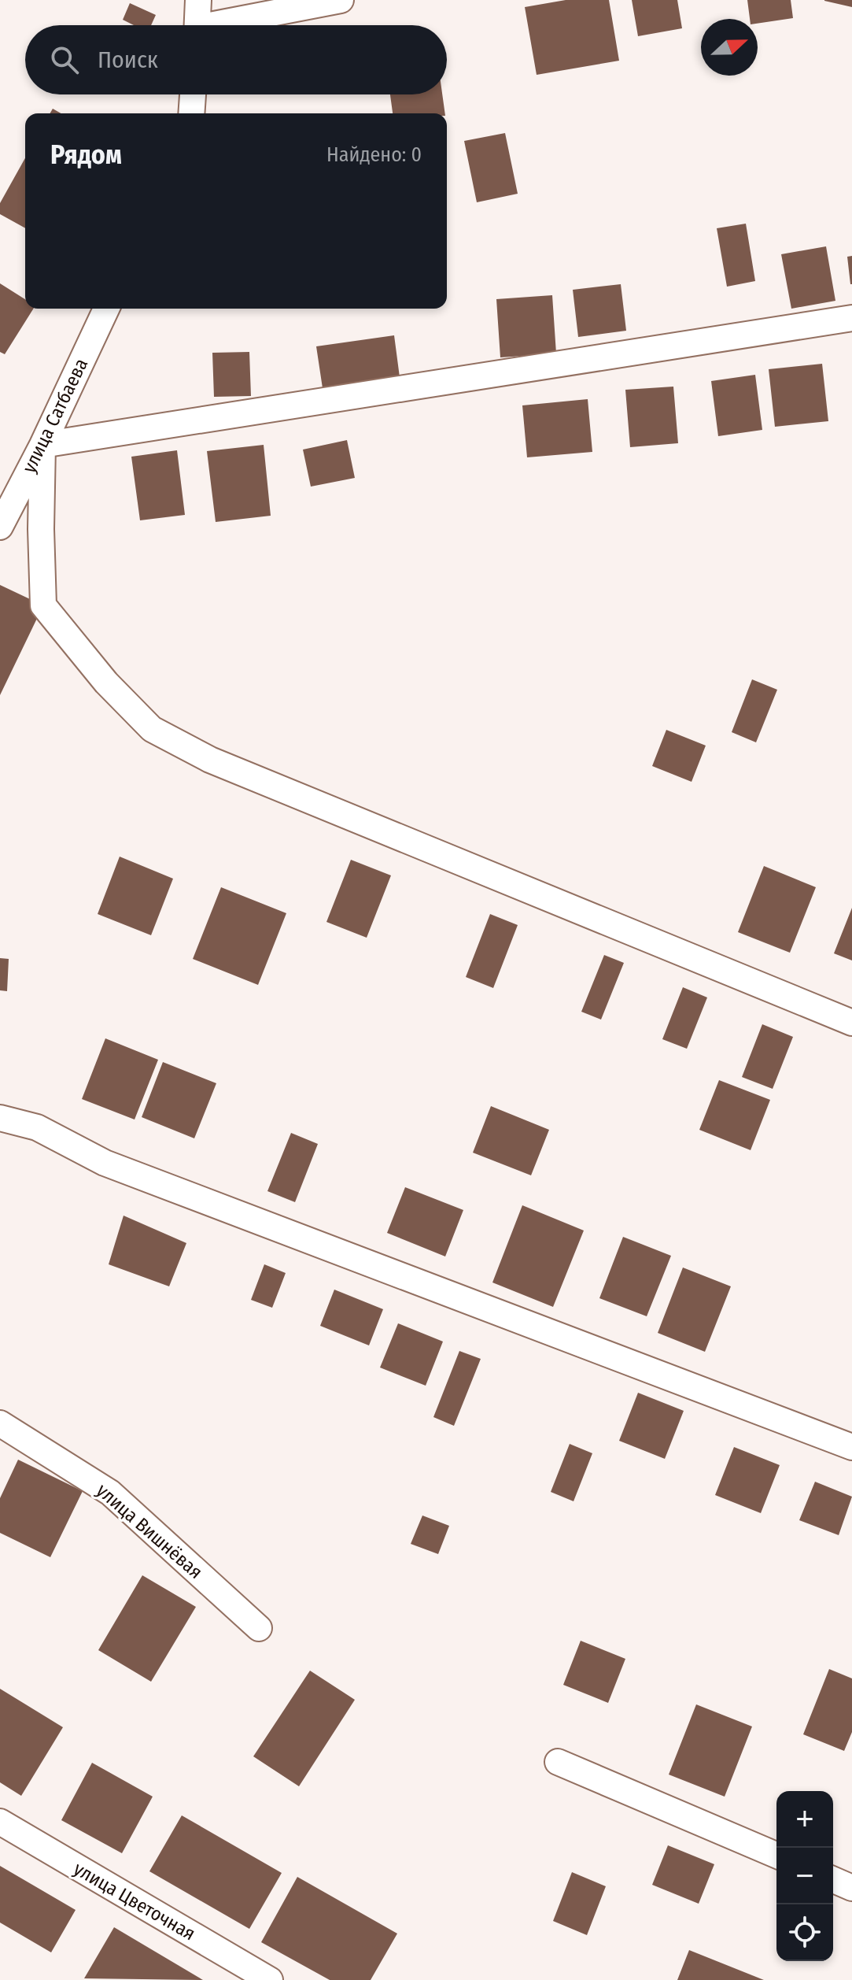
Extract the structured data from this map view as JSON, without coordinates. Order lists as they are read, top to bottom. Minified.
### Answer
{"streets":{"street":["улица Сатбаева","улица Вишнёвая","улица Цветочная"]},"north":"right","page":{"search":"Поиск","heading":["Рядом","Найдено: 0"],"map_buttons":["+","−"]}}
